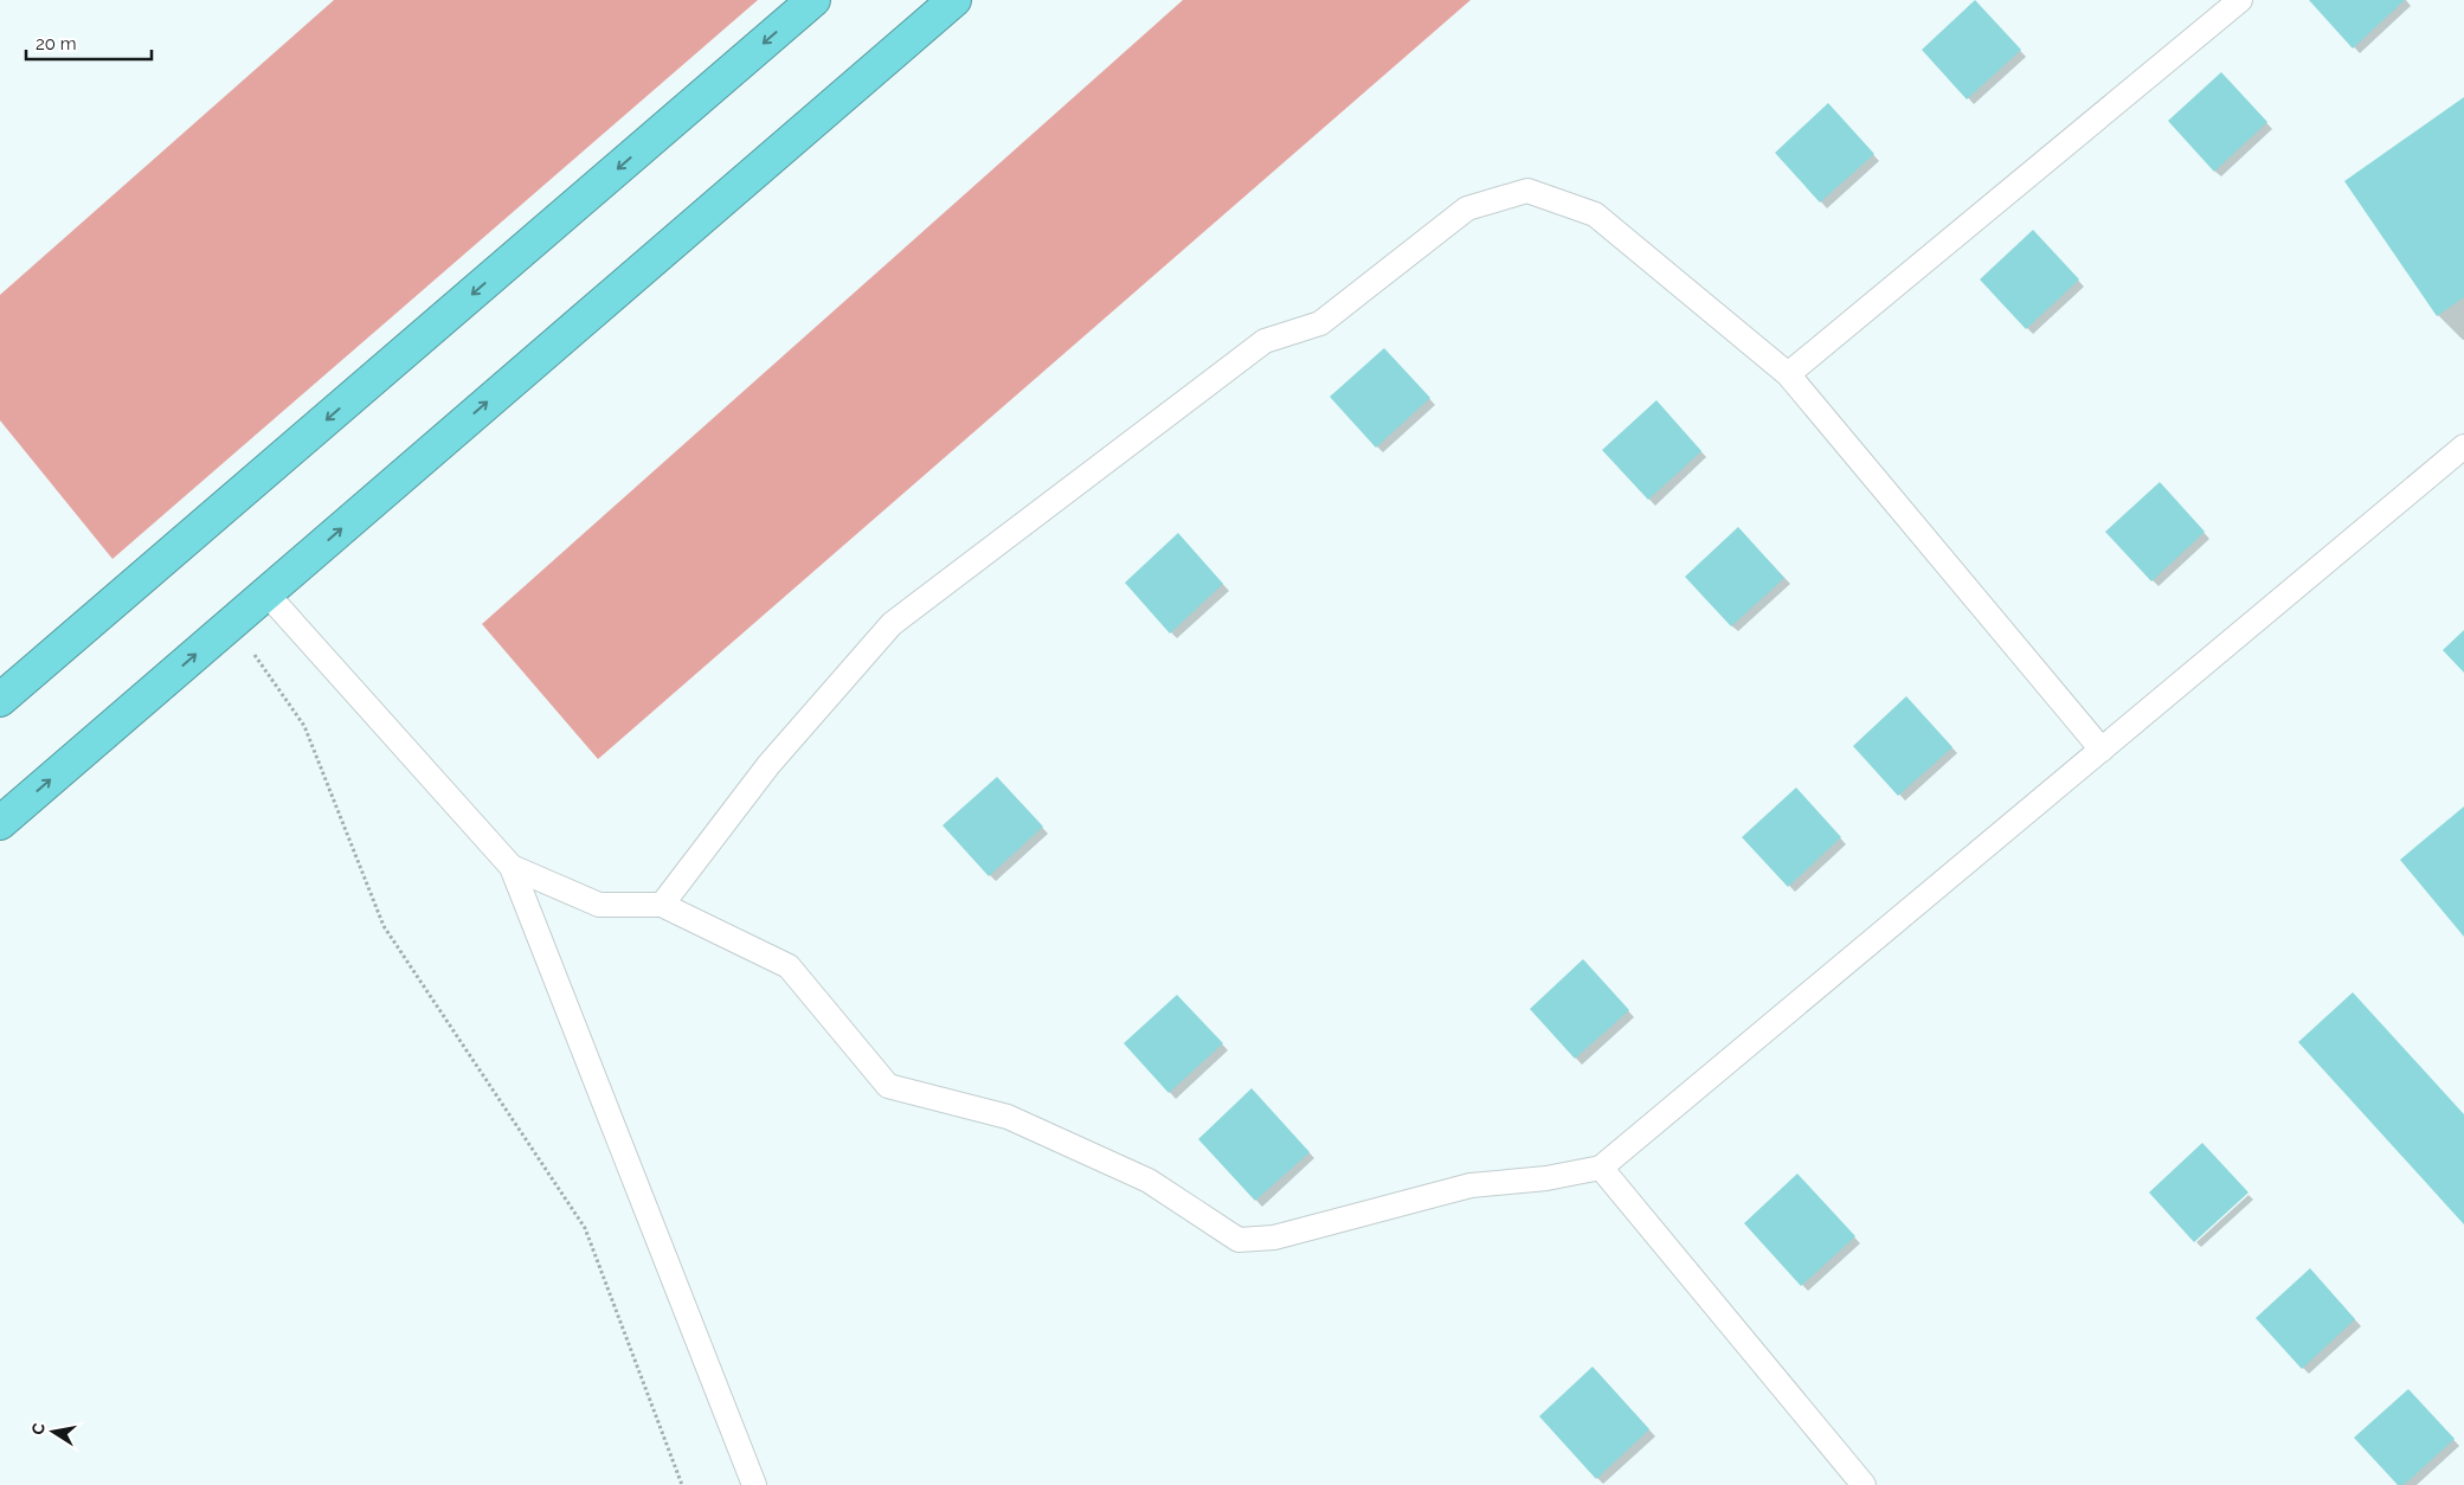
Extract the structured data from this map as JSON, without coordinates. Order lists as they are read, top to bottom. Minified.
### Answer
{"scale_bar":"20 m","north":"left"}
